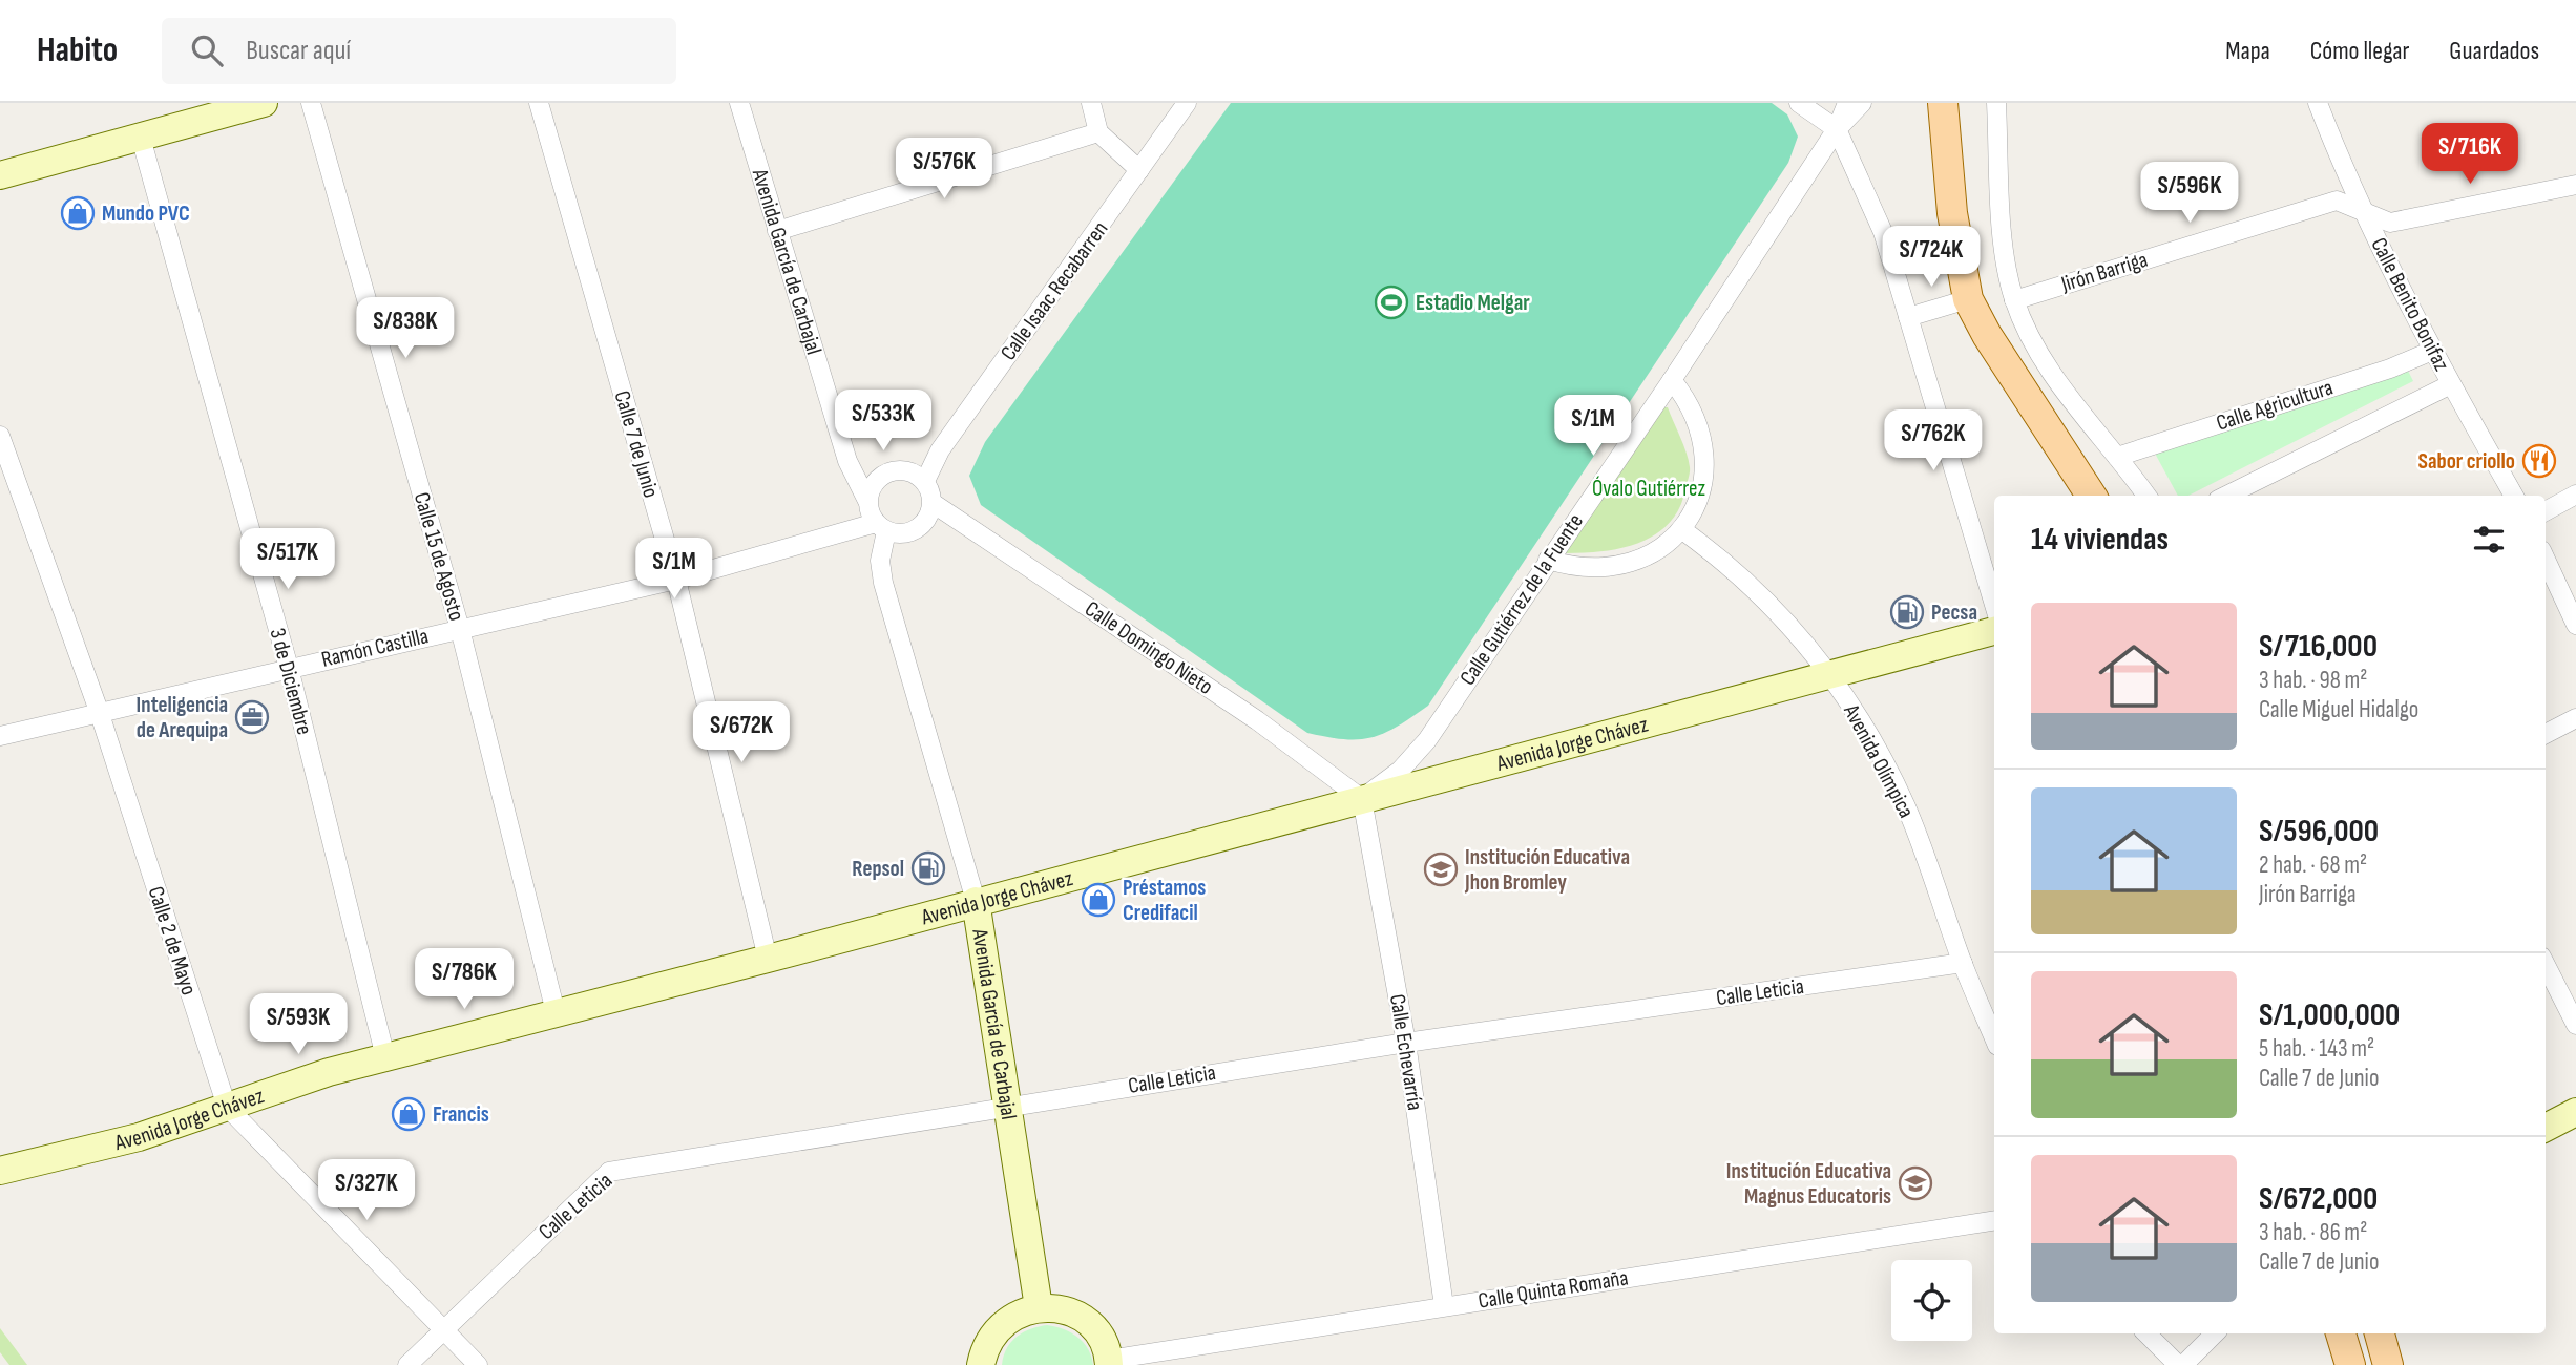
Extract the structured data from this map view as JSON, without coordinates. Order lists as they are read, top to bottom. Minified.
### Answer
{"streets":{"main road":["Avenida García de Carbajal","Avenida Jorge Chávez"],"street":["Jirón Barriga","Calle Isaac Recabarren","Calle Benito Bonifaz","Calle Agricultura","Calle 7 de Junio","Calle 15 de Agosto","Calle Gutiérrez de la Fuente","Ramón Castilla","Calle Domingo Nieto","3 de Diciembre","Avenida Olímpica","Calle 2 de Mayo","Calle Leticia","Calle Echevarría","Calle Quinta Romaña"]},"crossings":[["Avenida García de Carbajal","Calle Isaac Recabarren"],["Avenida García de Carbajal","Ramón Castilla"],["Avenida García de Carbajal","Calle Domingo Nieto"],["Avenida García de Carbajal","Avenida Jorge Chávez"],["Avenida García de Carbajal","Calle Leticia"],["Jirón Barriga","Calle Benito Bonifaz"],["Calle Isaac Recabarren","Ramón Castilla"],["Calle Isaac Recabarren","Calle Domingo Nieto"],["Calle Benito Bonifaz","Calle Agricultura"],["Calle 7 de Junio","Ramón Castilla"],["Calle 7 de Junio","Avenida Jorge Chávez"],["Calle 15 de Agosto","Ramón Castilla"],["Calle 15 de Agosto","Avenida Jorge Chávez"],["Calle Gutiérrez de la Fuente","Calle Domingo Nieto"],["Calle Gutiérrez de la Fuente","Avenida Jorge Chávez"],["Calle Gutiérrez de la Fuente","Calle Echevarría"],["Ramón Castilla","Calle Domingo Nieto"],["Ramón Castilla","3 de Diciembre"],["Ramón Castilla","Calle 2 de Mayo"],["Calle Domingo Nieto","Avenida Jorge Chávez"],["Calle Domingo Nieto","Calle Echevarría"],["3 de Diciembre","Avenida Jorge Chávez"],["Avenida Jorge Chávez","Avenida Olímpica"],["Avenida Jorge Chávez","Calle 2 de Mayo"],["Avenida Jorge Chávez","Calle Echevarría"],["Avenida Olímpica","Calle Leticia"],["Calle 2 de Mayo","Calle Leticia"],["Calle Leticia","Calle Echevarría"],["Calle Echevarría","Calle Quinta Romaña"]],"parks":["Óvalo Gutiérrez"],"places":{"shop":["Mundo PVC","Préstamos Credifacil","Francis"],"sports":["Estadio Melgar"],"restaurant":["Sabor criollo"],"fuel station":["Pecsa","Repsol"],"office":["Inteligencia de Arequipa"],"school or university":["Institución Educativa Jhon Bromley","Institución Educativa Magnus Educatoris"]},"page":{"header":"Habito","search":"Buscar aquí","nav":["Mapa","Cómo llegar","Guardados"],"price":["S/716K","S/576K","S/596K","S/724K","S/838K","S/533K","S/1M","S/762K","S/517K","S/1M","S/672K","S/786K","S/593K","S/327K"],"heading":"14 viviendas","list":[{"name":"S/716,000","note":"3 hab. · 98 m² · Calle Miguel Hidalgo"},{"name":"S/596,000","note":"2 hab. · 68 m² · Jirón Barriga"},{"name":"S/1,000,000","note":"5 hab. · 143 m² · Calle 7 de Junio"},{"name":"S/672,000","note":"3 hab. · 86 m² · Calle 7 de Junio"}]}}
